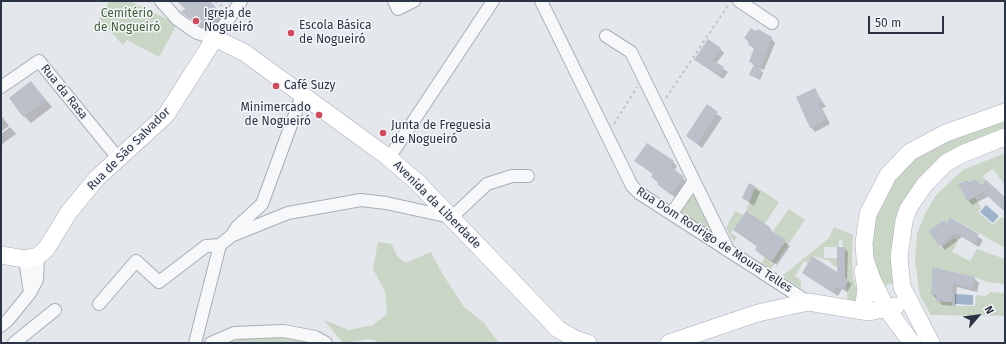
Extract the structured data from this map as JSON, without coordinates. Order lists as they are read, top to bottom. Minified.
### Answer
{"streets":{"street":["Rua da Rasa","Rua de São Salvador","Avenida da Liberdade","Rua Dom Rodrigo de Moura Telles"]},"crossings":[["Rua da Rasa","Rua de São Salvador"],["Rua de São Salvador","Avenida da Liberdade"]],"parks":["Cemitério de Nogueiró"],"places":["Igreja de Nogueiró","Escola Básica de Nogueiró","Café Suzy","Minimercado de Nogueiró","Junta de Freguesia de Nogueiró"],"scale_bar":"50 m","north":"top right"}
